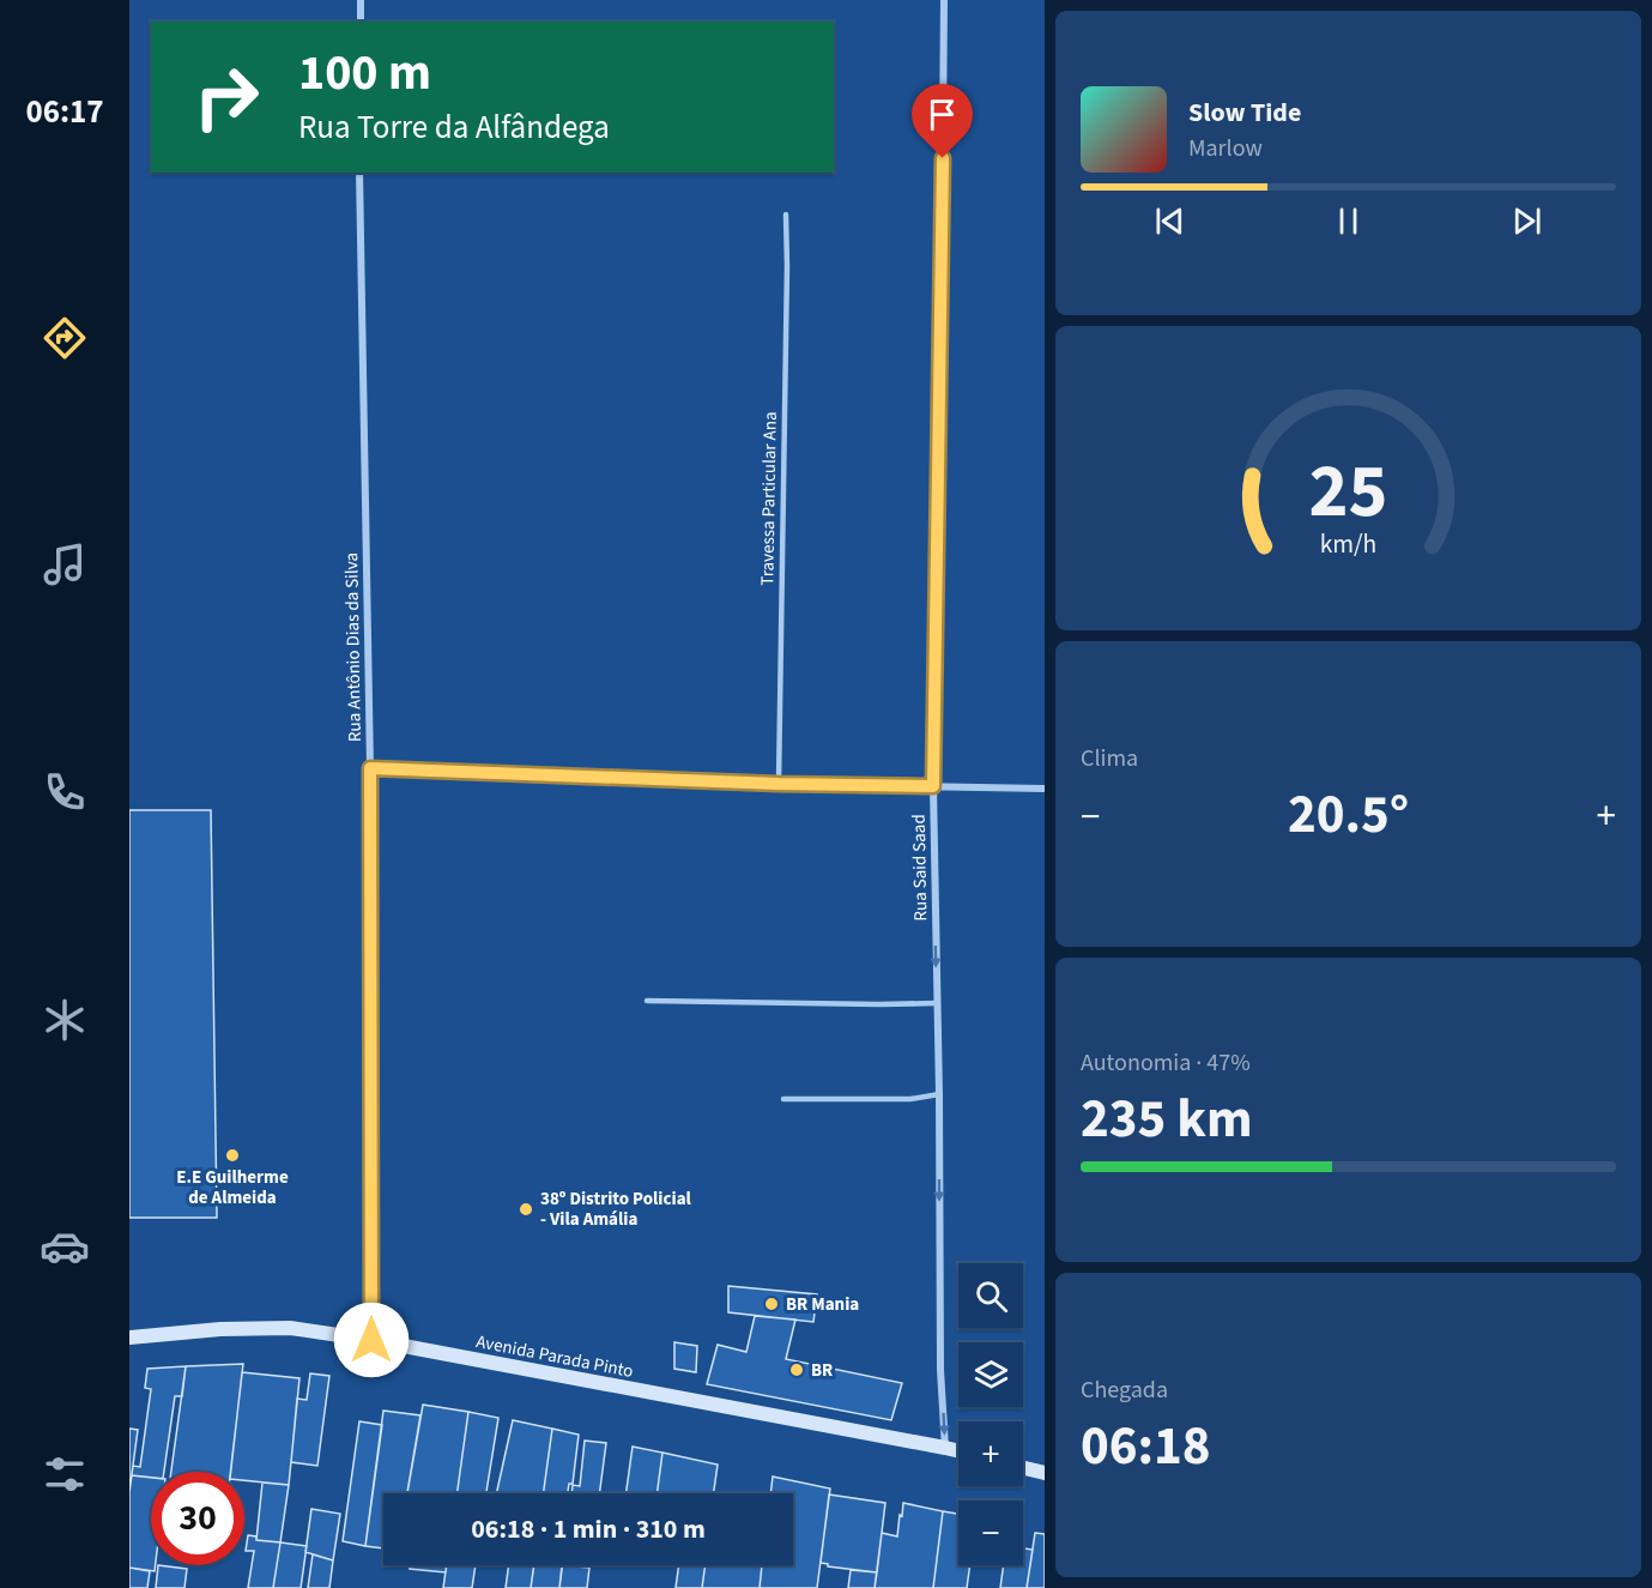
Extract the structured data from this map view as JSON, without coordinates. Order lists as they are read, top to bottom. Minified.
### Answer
{"streets":{"main road":["Avenida Parada Pinto"],"street":["Rua Antônio Dias da Silva","Rua Said Saad"],"lane":["Travessa Particular Ana"]},"crossings":[["Rua Antônio Dias da Silva","Avenida Parada Pinto"],["Rua Said Saad","Avenida Parada Pinto"]],"one_way":["Rua Said Saad"],"places":["E.E Guilherme de Almeida","38º Distrito Policial - Vila Amália","BR Mania","BR"],"page":{"tabs":"06:17","turn":["100 m","Rua Torre da Alfândega"],"song":["Slow Tide","Marlow"],"tile":["Clima",["Autonomia · 47%","235 km"],["Chegada","06:18"]],"heat":["−","20.5°","+"],"map_buttons":["+","−"],"limit":"30","trip":"06:18 · 1 min · 310 m","gauge":["25","km/h"]}}
